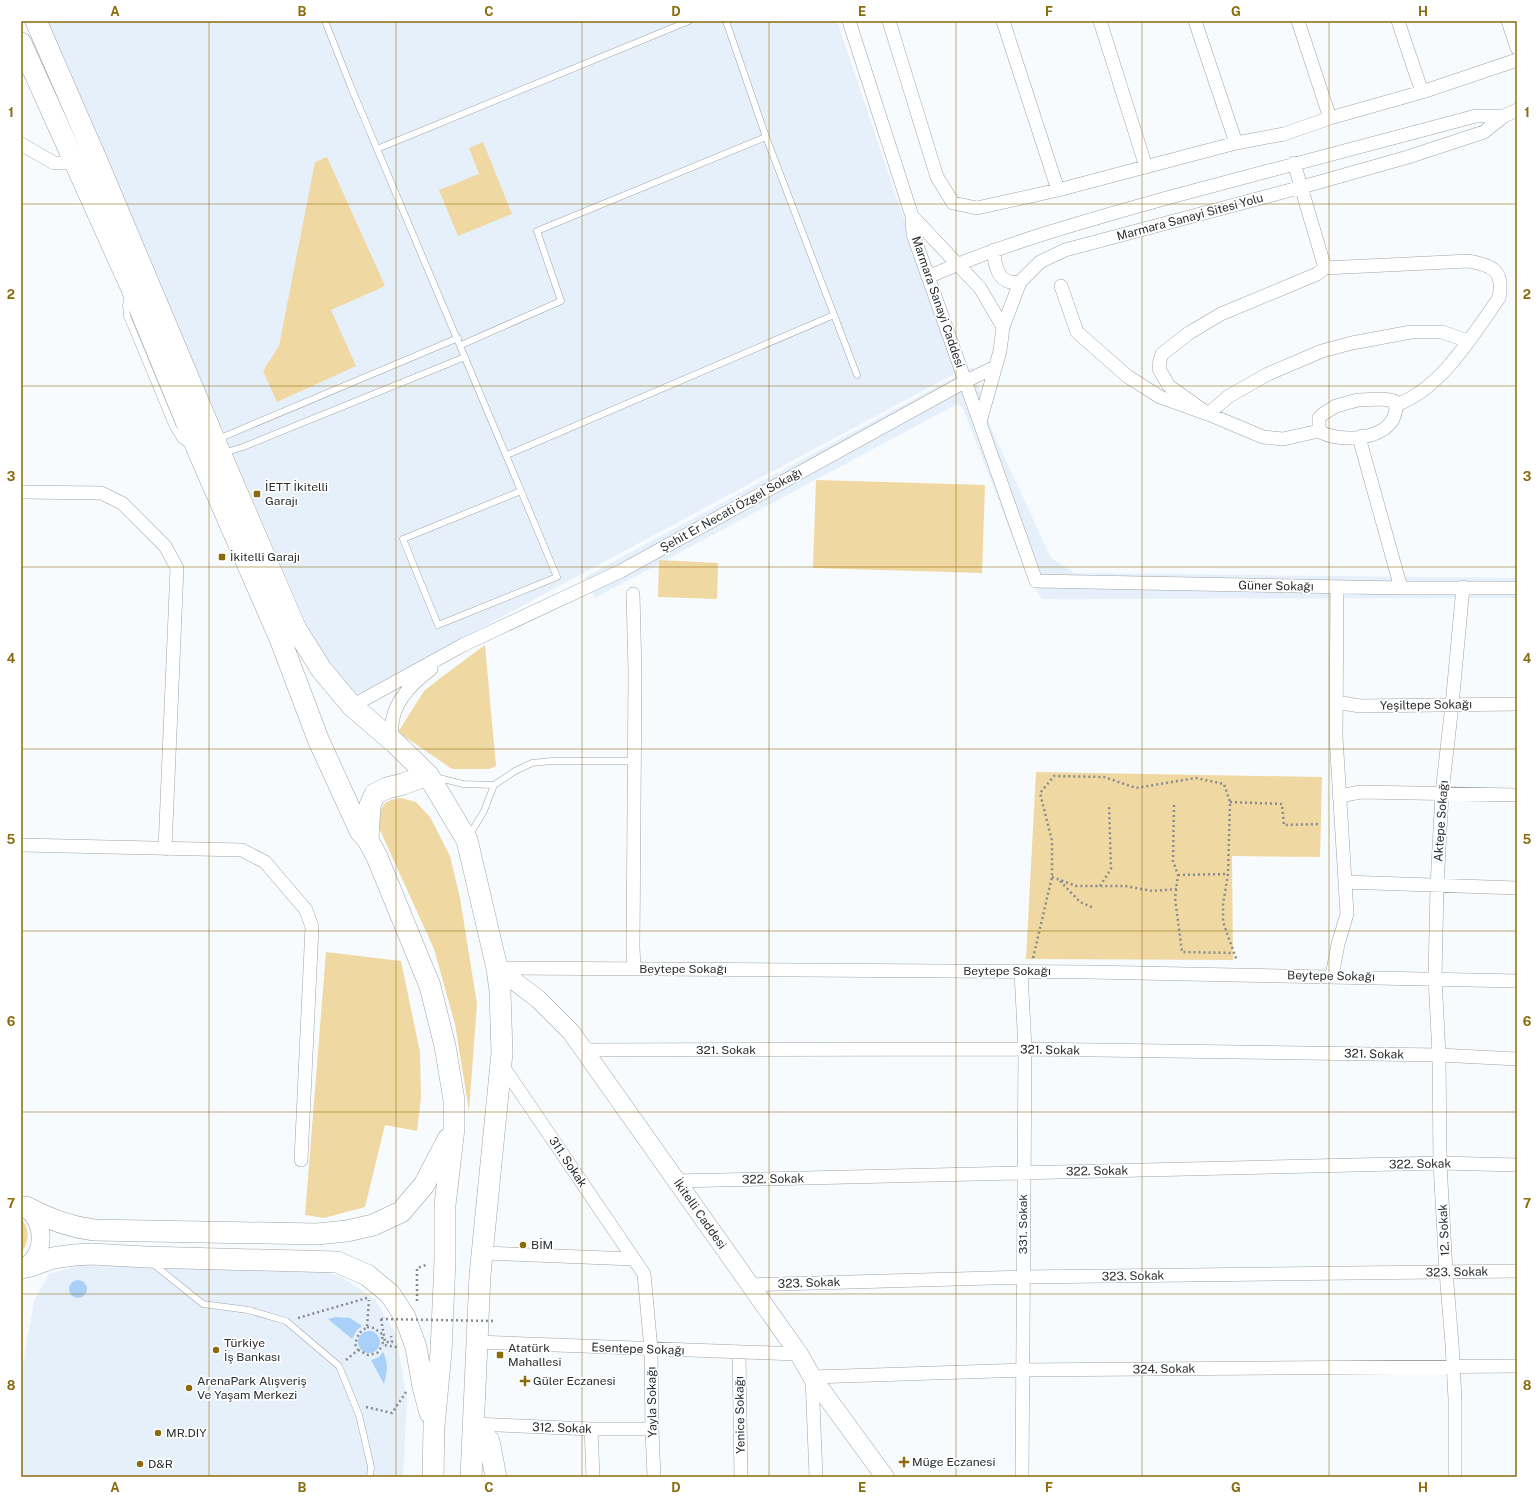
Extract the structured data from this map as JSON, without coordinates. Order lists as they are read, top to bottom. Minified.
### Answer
{"streets":{"street":["Marmara Sanayi Sitesi Yolu","Marmara Sanayi Caddesi","Şehit Er Necati Özgel Sokağı","Güner Sokağı","Yeşiltepe Sokağı","Aktepe Sokağı","Beytepe Sokağı","321. Sokak","311. Sokak","322. Sokak","İkitelli Caddesi","331. Sokak","12. Sokak","323. Sokak","Esentepe Sokağı","324. Sokak","Yayla Sokağı","Yenice Sokağı","312. Sokak"]},"crossings":[["Marmara Sanayi Sitesi Yolu","Marmara Sanayi Caddesi"],["Marmara Sanayi Sitesi Yolu","Şehit Er Necati Özgel Sokağı"],["Marmara Sanayi Caddesi","Şehit Er Necati Özgel Sokağı"],["Marmara Sanayi Caddesi","Güner Sokağı"],["Güner Sokağı","Aktepe Sokağı"],["Yeşiltepe Sokağı","Aktepe Sokağı"],["Aktepe Sokağı","Beytepe Sokağı"],["Aktepe Sokağı","321. Sokak"],["Aktepe Sokağı","12. Sokak"],["Beytepe Sokağı","İkitelli Caddesi"],["Beytepe Sokağı","331. Sokak"],["321. Sokak","İkitelli Caddesi"],["321. Sokak","331. Sokak"],["321. Sokak","12. Sokak"],["311. Sokak","Yayla Sokağı"],["322. Sokak","İkitelli Caddesi"],["322. Sokak","331. Sokak"],["322. Sokak","12. Sokak"],["İkitelli Caddesi","323. Sokak"],["İkitelli Caddesi","Esentepe Sokağı"],["İkitelli Caddesi","324. Sokak"],["331. Sokak","323. Sokak"],["331. Sokak","324. Sokak"],["12. Sokak","323. Sokak"],["12. Sokak","324. Sokak"],["Esentepe Sokağı","Yayla Sokağı"],["Esentepe Sokağı","Yenice Sokağı"],["Yayla Sokağı","312. Sokak"]],"places":{"transit":["İETT İkitelli Garajı","İkitelli Garajı","Atatürk Mahallesi"],"other":["BİM","Türkiye İş Bankası","ArenaPark Alışveriş Ve Yaşam Merkezi","MR.DIY","D&R"],"health":["Güler Eczanesi","Müge Eczanesi"]},"grid":{"columns":["A","B","C","D","E","F","G","H"],"rows":["1","2","3","4","5","6","7","8"]}}
